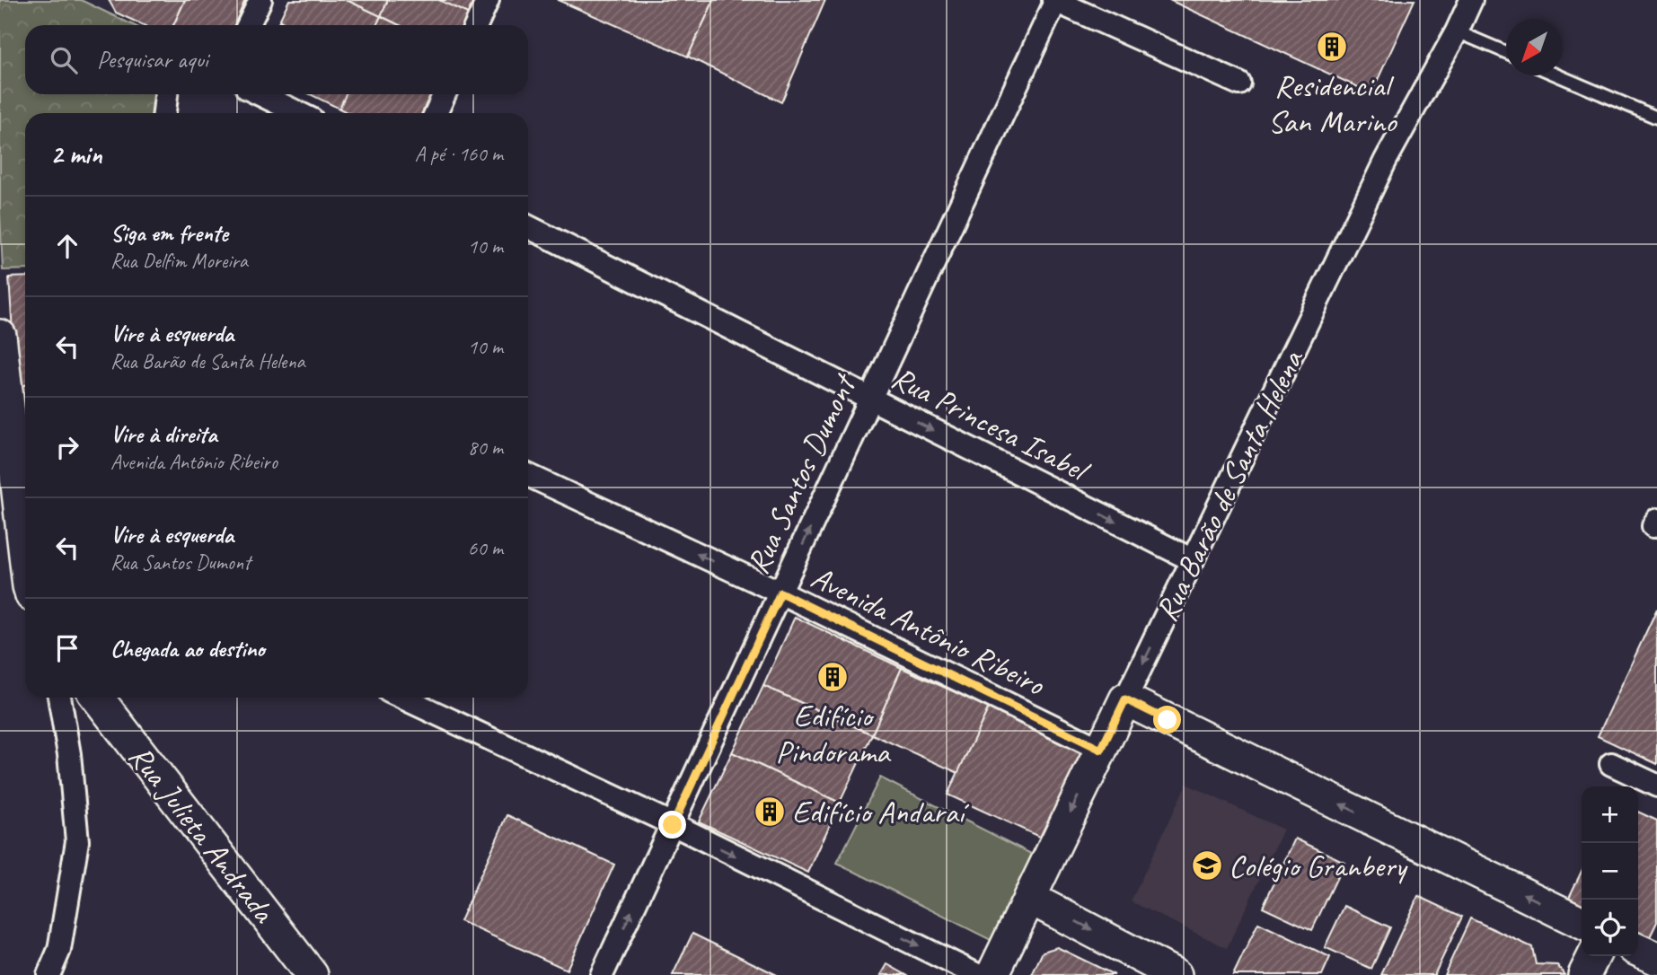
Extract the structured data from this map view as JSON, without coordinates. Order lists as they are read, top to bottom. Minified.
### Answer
{"streets":{"street":["Rua Princesa Isabel","Rua Santos Dumont","Rua Barão de Santa Helena","Avenida Antônio Ribeiro","Rua Julieta Andrada"]},"crossings":[["Rua Princesa Isabel","Rua Santos Dumont"],["Rua Princesa Isabel","Rua Barão de Santa Helena"],["Rua Santos Dumont","Avenida Antônio Ribeiro"],["Rua Barão de Santa Helena","Avenida Antônio Ribeiro"]],"one_way":["Rua Princesa Isabel","Rua Santos Dumont","Avenida Antônio Ribeiro"],"places":{"building":["Residencial San Marino","Edifício Pindorama","Edifício Andaraí"],"school or university":["Colégio Granbery"]},"north":"bottom left","page":{"search":"Pesquisar aqui","heading":["2 min","A pé · 160 m"],"list":[["Siga em frente","Rua Delfim Moreira","10 m"],["Vire à esquerda","Rua Barão de Santa Helena","10 m"],["Vire à direita","Avenida Antônio Ribeiro","80 m"],["Vire à esquerda","Rua Santos Dumont","60 m"],"Chegada ao destino"],"map_buttons":["+","−"]}}
